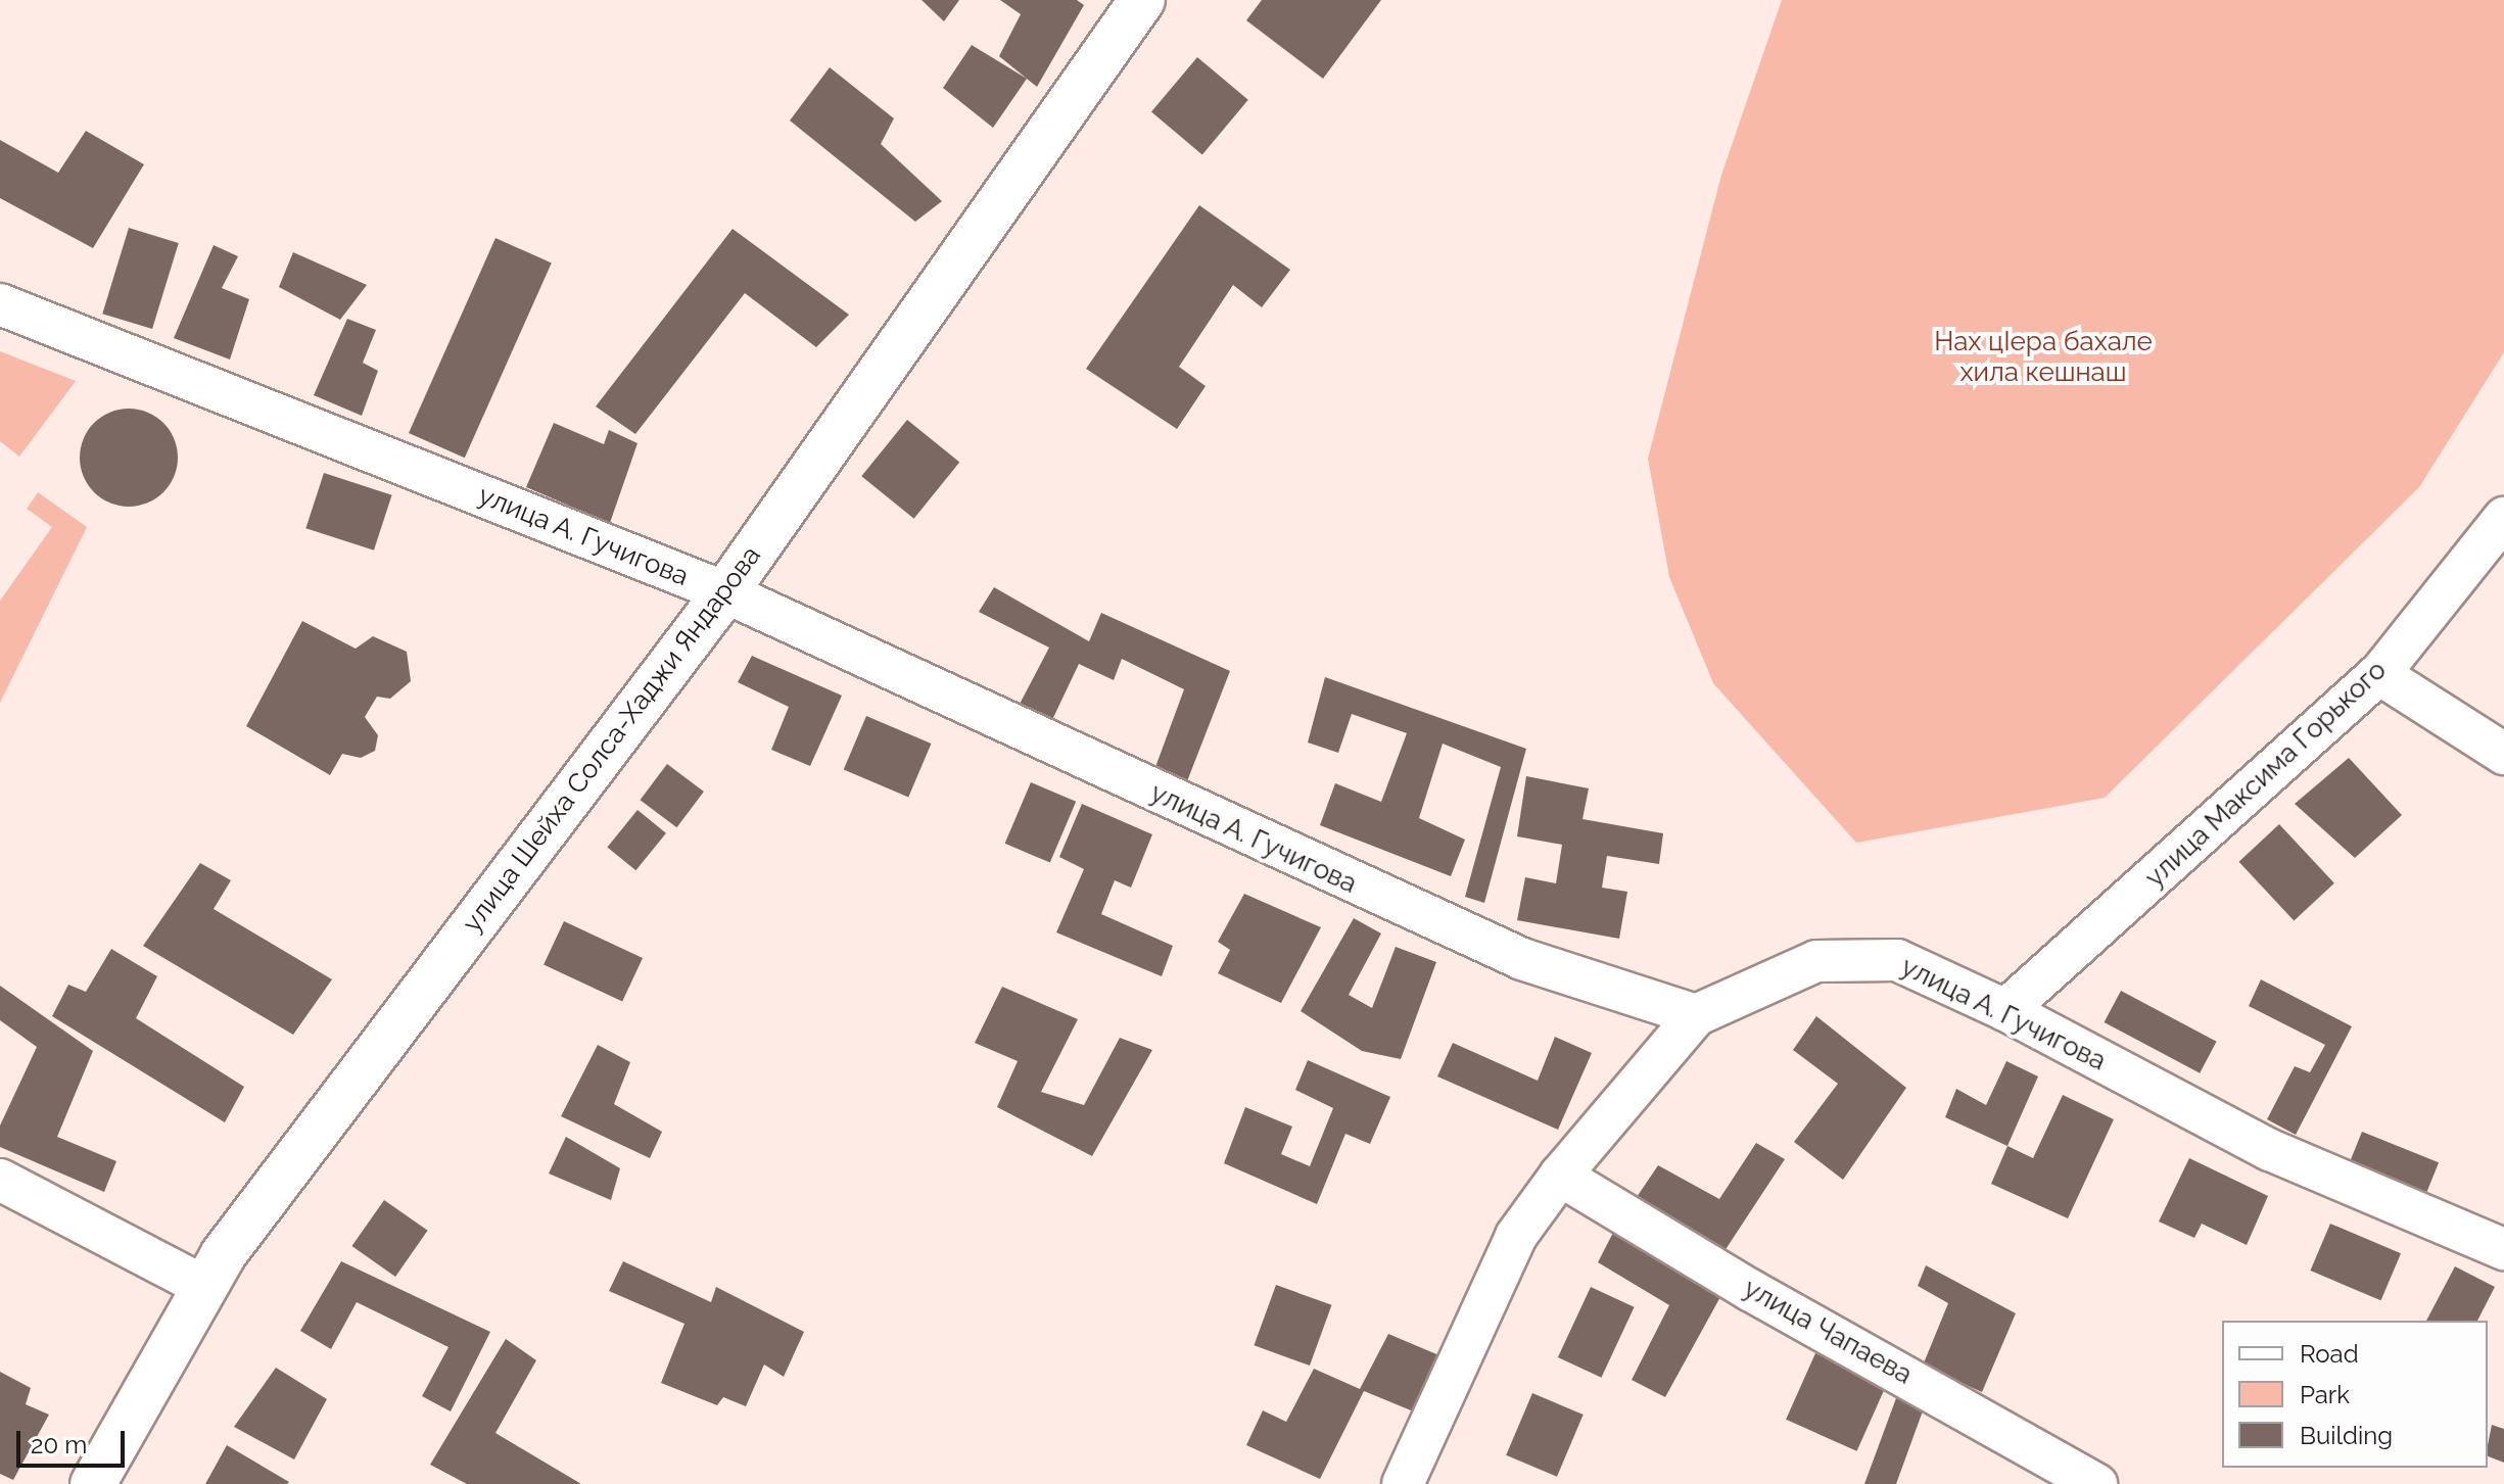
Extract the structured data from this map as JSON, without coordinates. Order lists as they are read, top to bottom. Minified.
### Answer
{"streets":{"main road":["улица Шейха Солса-Хаджи Яндарова"],"street":["улица А. Гучигова","улица Максима Горького","улица Чапаева"]},"crossings":[["улица А. Гучигова","улица Шейха Солса-Хаджи Яндарова"],["улица А. Гучигова","улица Максима Горького"]],"parks":["Нах цIера бахале хила кешнаш"],"legend":["Road","Park","Building"],"scale_bar":"20 m"}
